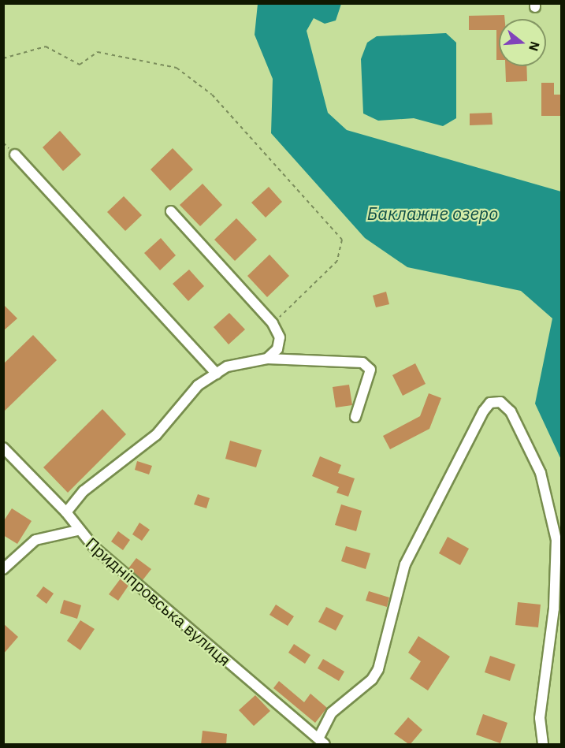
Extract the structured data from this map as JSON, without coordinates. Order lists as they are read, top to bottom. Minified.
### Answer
{"streets":{"street":["Придніпровська вулиця"]},"water":["Баклажне озеро"],"north":"right"}
